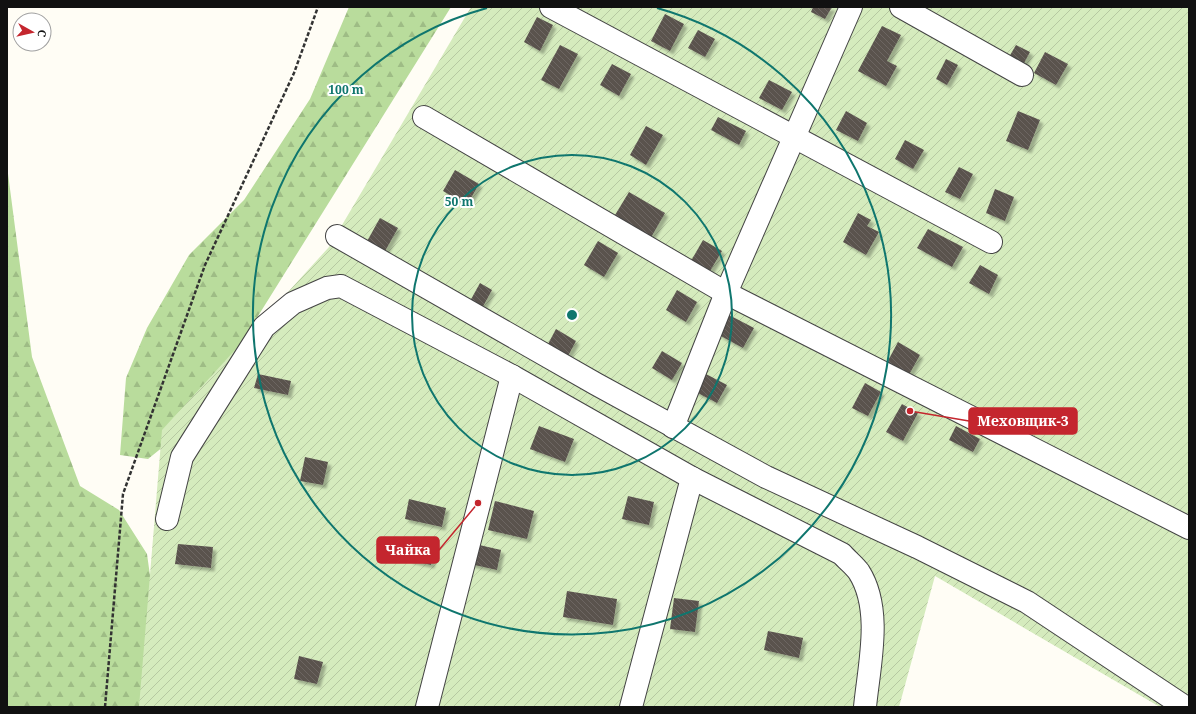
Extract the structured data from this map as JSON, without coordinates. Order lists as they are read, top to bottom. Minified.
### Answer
{"places":["Меховщик-3","Чайка"],"north":"right","rings":["100 m","50 m"]}
